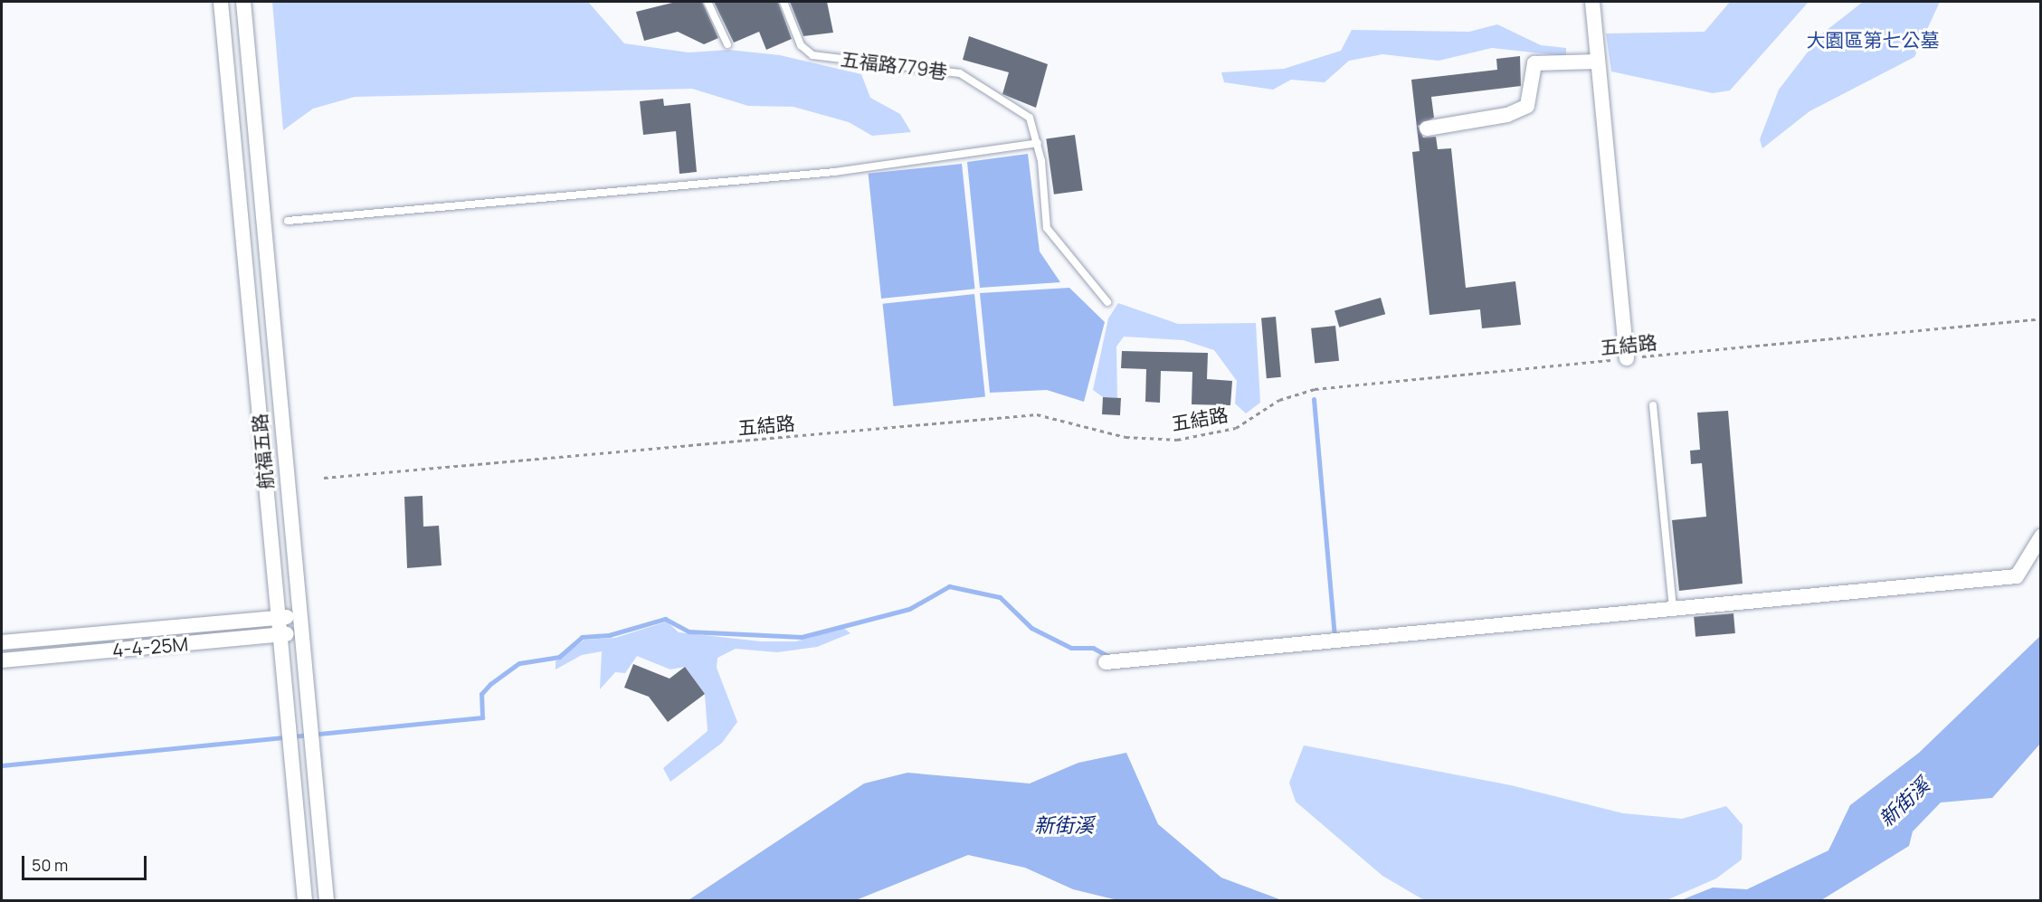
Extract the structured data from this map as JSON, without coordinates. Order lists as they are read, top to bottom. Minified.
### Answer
{"streets":{"street":["航福五路","4-4-25M"],"lane":["五福路779巷"],"path":["五結路"]},"crossings":[["航福五路","4-4-25M"]],"water":["新街溪"],"parks":["大園區第七公墓"],"scale_bar":"50 m"}
